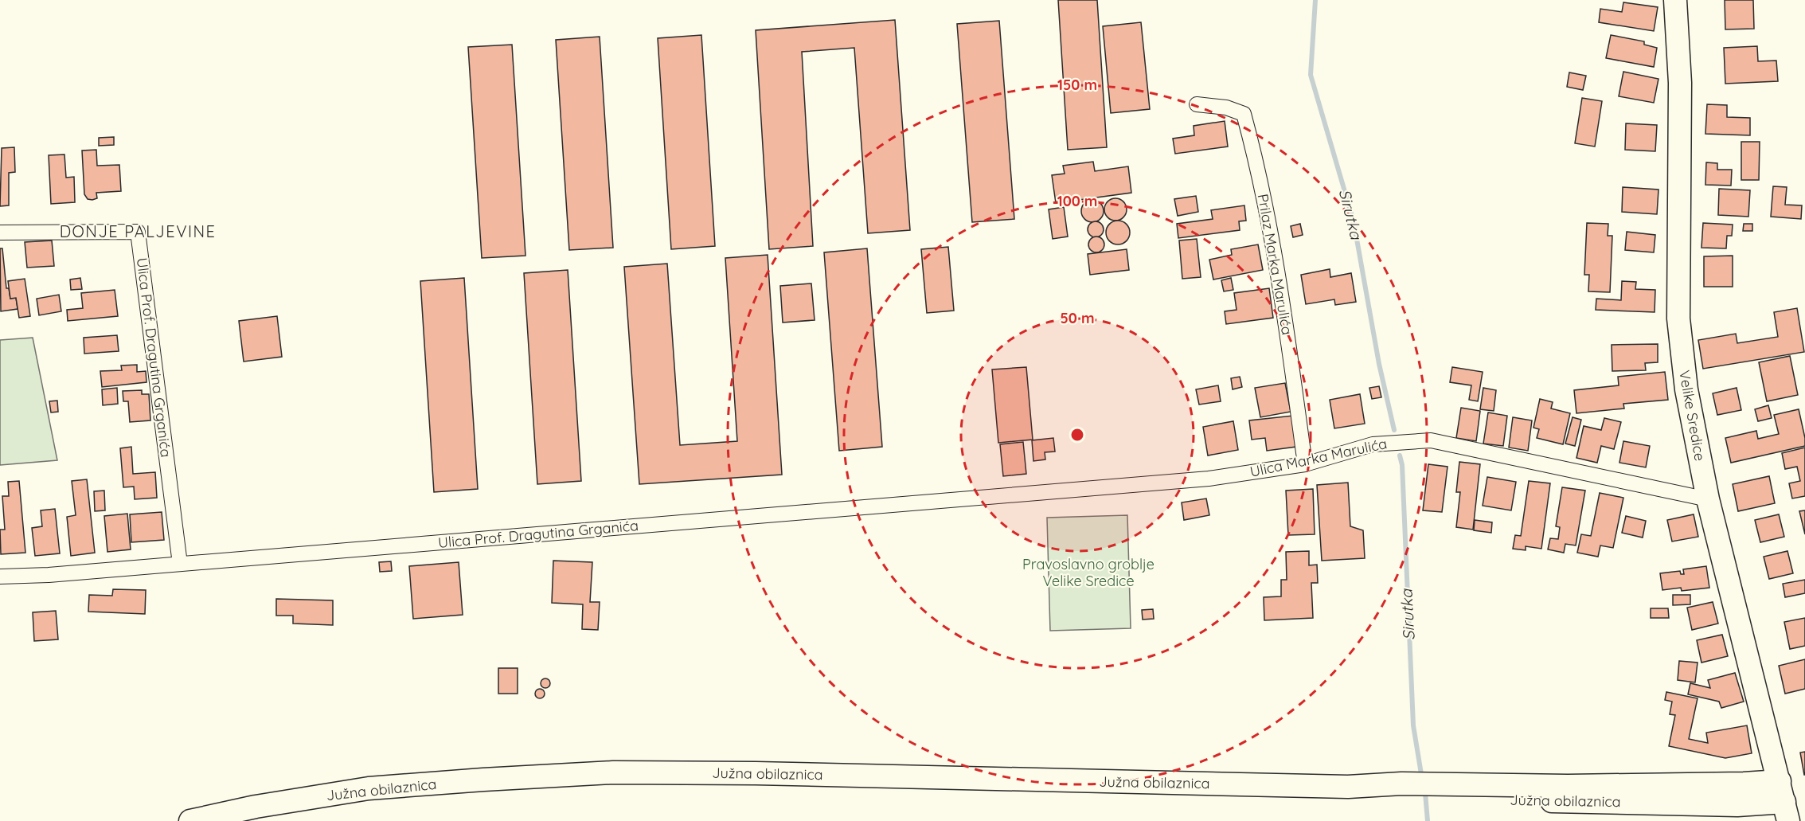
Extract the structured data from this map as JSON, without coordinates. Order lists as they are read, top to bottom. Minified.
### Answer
{"streets":{"main road":["Velike Sredice","Južna obilaznica"],"street":["Prilaz Marka Marulića","Ulica Prof. Dragutina Grganića","Ulica Marka Marulića"]},"crossings":[["Prilaz Marka Marulića","Ulica Marka Marulića"],["Ulica Prof. Dragutina Grganića","Ulica Marka Marulića"],["Velike Sredice","Ulica Marka Marulića"],["Velike Sredice","Južna obilaznica"]],"districts":["DONJE PALJEVINE"],"water":["Sirutka"],"parks":["Pravoslavno groblje Velike Sredice"],"rings":["150 m","100 m","50 m"]}
